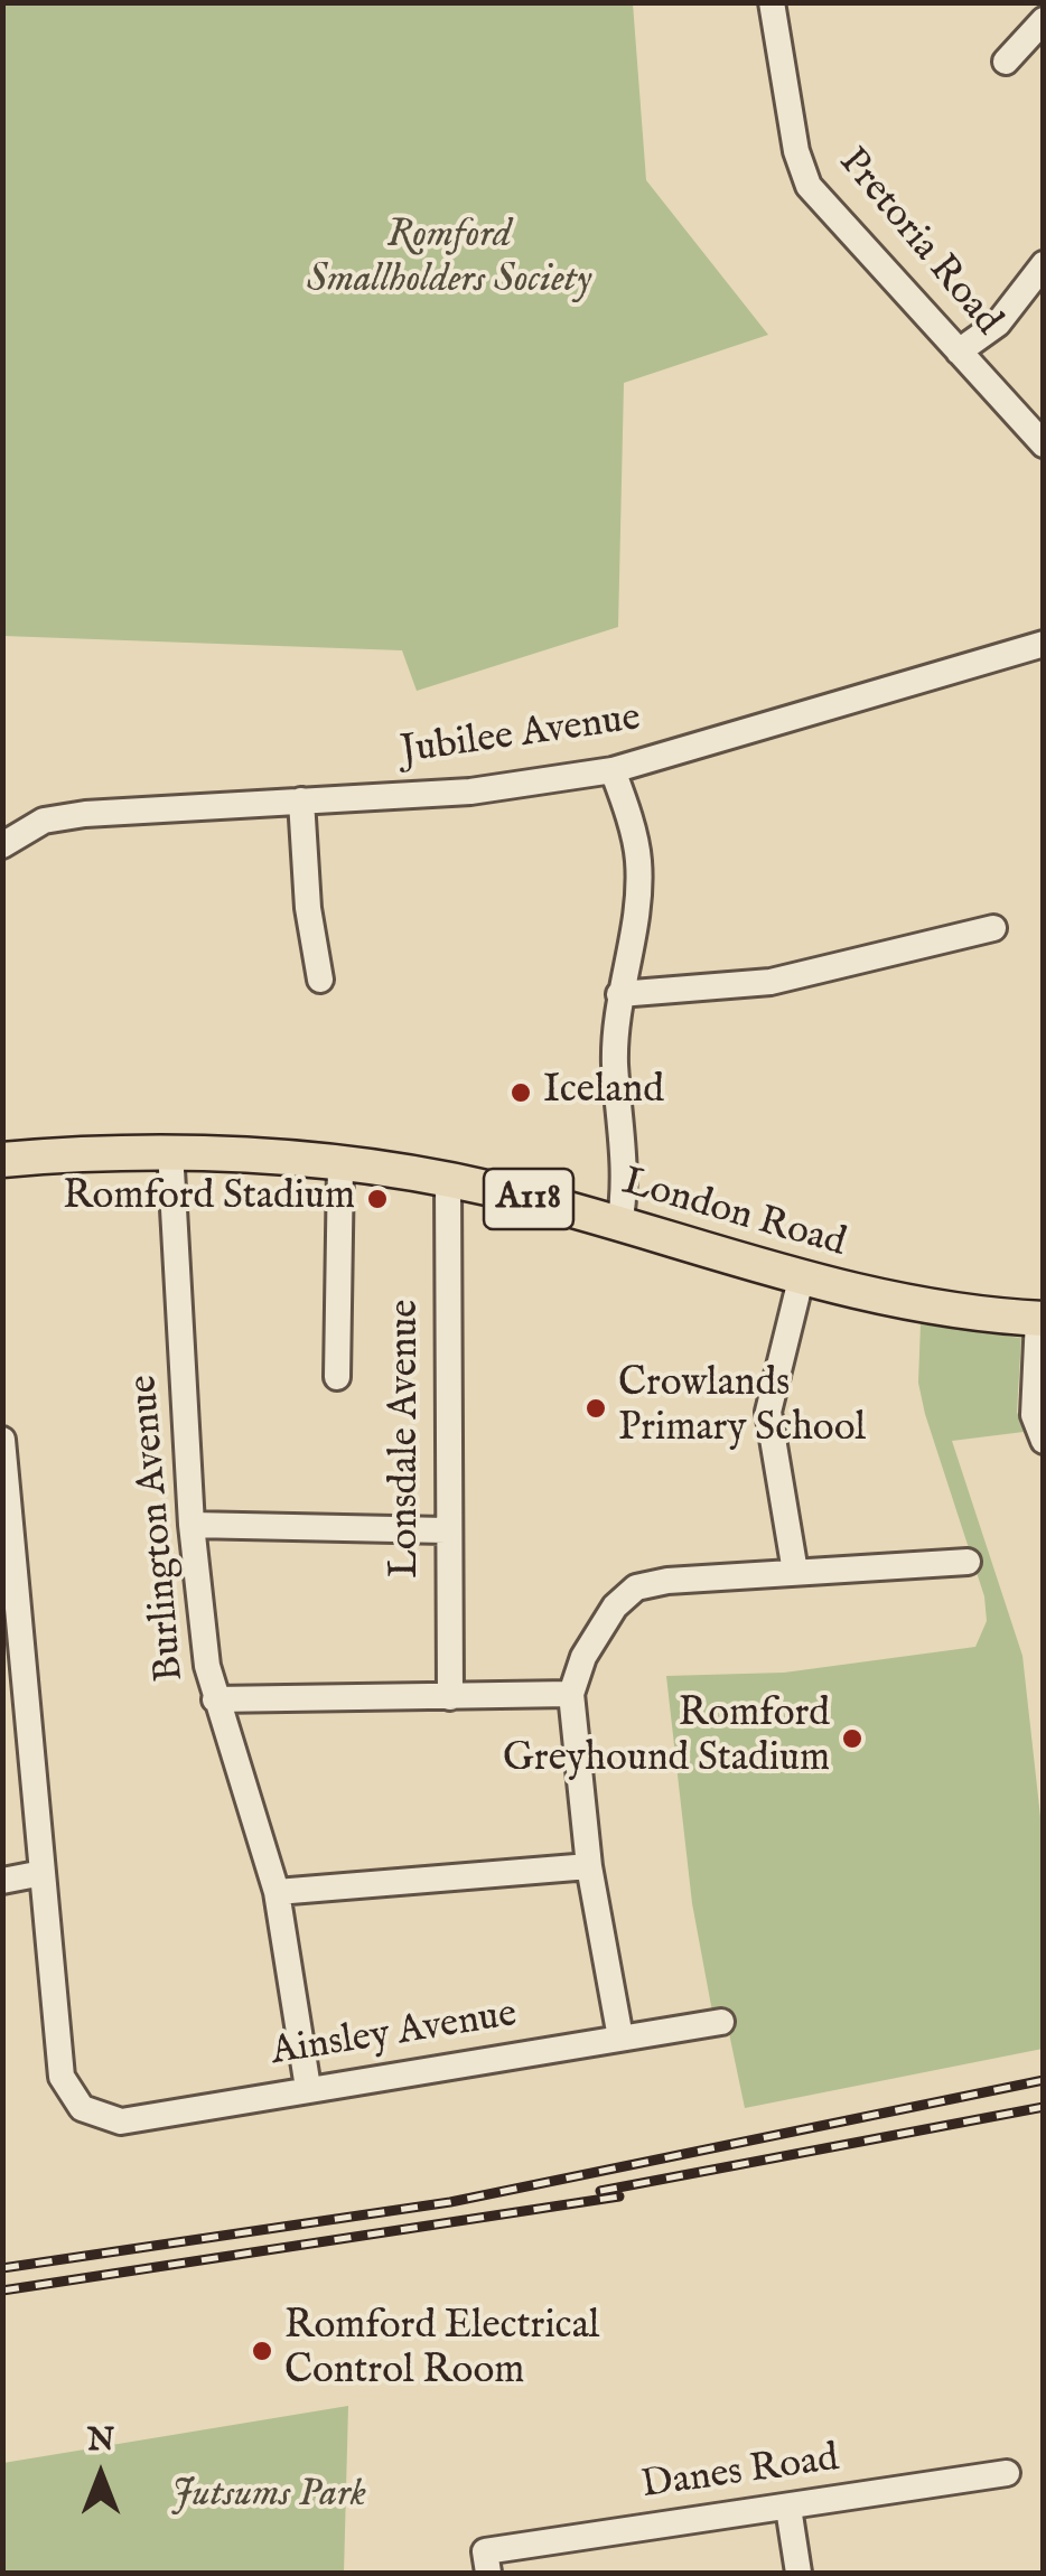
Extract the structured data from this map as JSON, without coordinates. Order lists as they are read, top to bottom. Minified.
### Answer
{"streets":{"main road":["A118","London Road"],"street":["Pretoria Road","Jubilee Avenue","Lonsdale Avenue","Burlington Avenue","Ainsley Avenue","Danes Road"]},"crossings":[["London Road","Lonsdale Avenue"],["London Road","Burlington Avenue"],["Burlington Avenue","Ainsley Avenue"]],"parks":["Romford Smallholders Society","Jutsums Park"],"places":["Iceland","Romford Stadium","Crowlands Primary School","Romford Greyhound Stadium","Romford Electrical Control Room"],"north":"top"}
